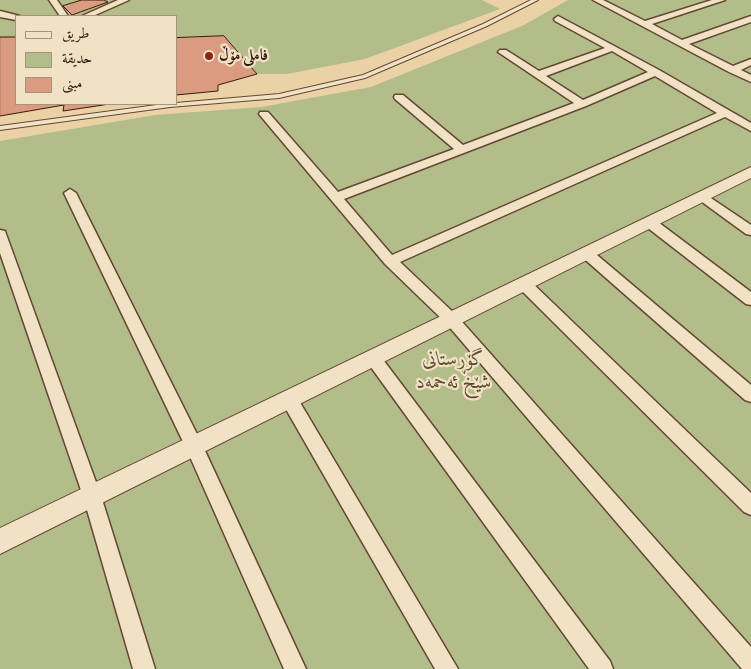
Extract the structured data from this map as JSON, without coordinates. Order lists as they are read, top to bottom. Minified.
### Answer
{"parks":["گۆڕستانی شێخ ئەحمەد"],"places":["فاملی مۆڵ"],"legend":["طريق","حديقة","مبنى"]}
